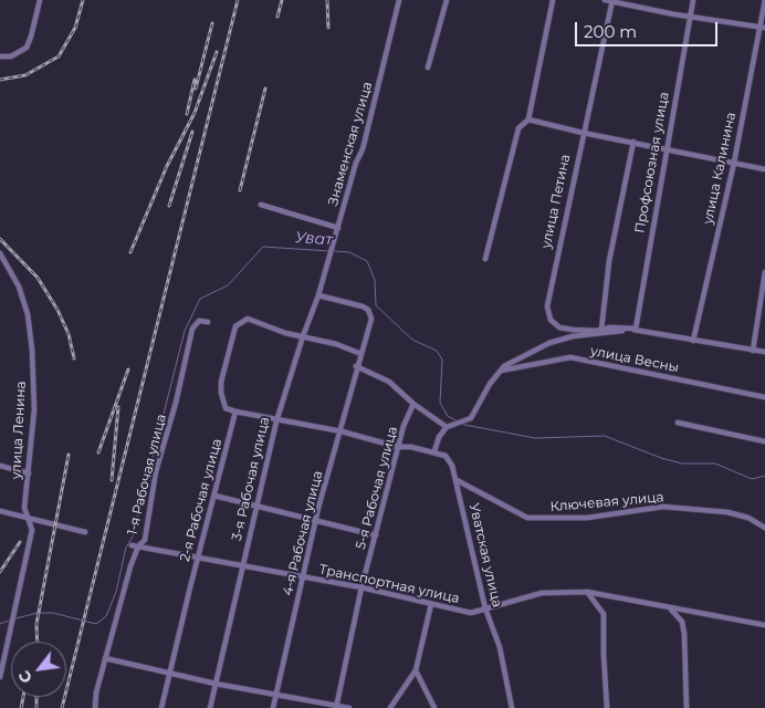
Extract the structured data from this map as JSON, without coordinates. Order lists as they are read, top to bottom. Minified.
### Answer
{"streets":{"street":["Знаменская улица","Профсоюзная улица","улица Калинина","улица Петина","улица Весны","улица Ленина","1-я Рабочая улица","3-я Рабочая улица","5-я Рабочая улица","2-я Рабочая улица","Ключевая улица","4-я Рабочая улица","Уватская улица","Транспортная улица"]},"crossings":[["Знаменская улица","3-я Рабочая улица"],["Профсоюзная улица","улица Петина"],["1-я Рабочая улица","Транспортная улица"],["3-я Рабочая улица","4-я Рабочая улица"],["3-я Рабочая улица","Транспортная улица"],["5-я Рабочая улица","Транспортная улица"],["2-я Рабочая улица","Транспортная улица"],["Ключевая улица","Уватская улица"],["4-я Рабочая улица","Транспортная улица"],["Уватская улица","Транспортная улица"]],"water":["Уват"],"scale_bar":"200 m","north":"bottom left"}
